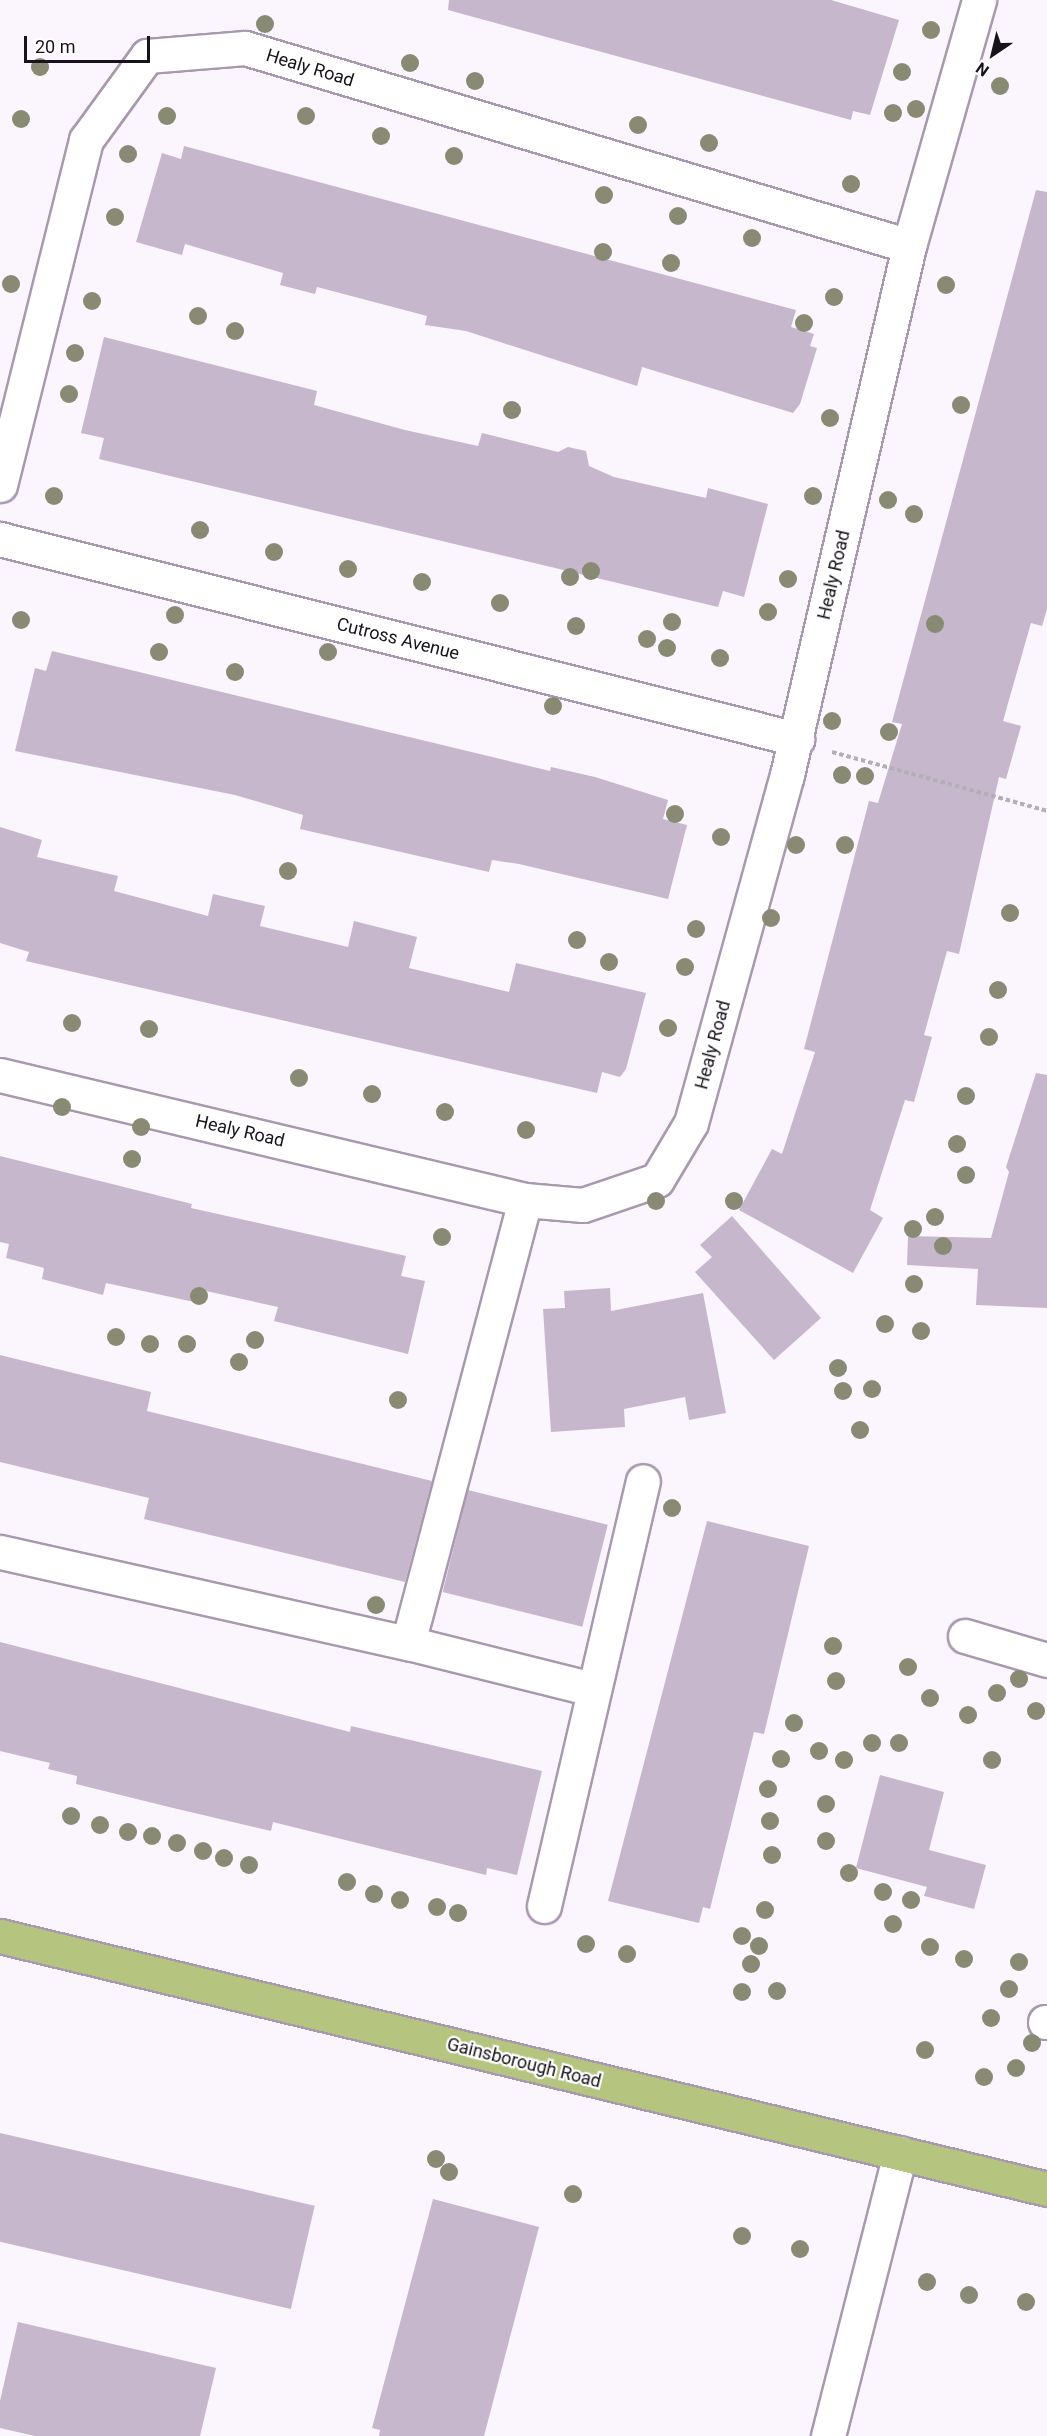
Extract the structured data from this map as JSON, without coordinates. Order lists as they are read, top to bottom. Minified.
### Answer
{"streets":{"main road":["Gainsborough Road"],"street":["Healy Road","Cutross Avenue"]},"crossings":[["Healy Road","Cutross Avenue"]],"scale_bar":"20 m","north":"bottom left"}
